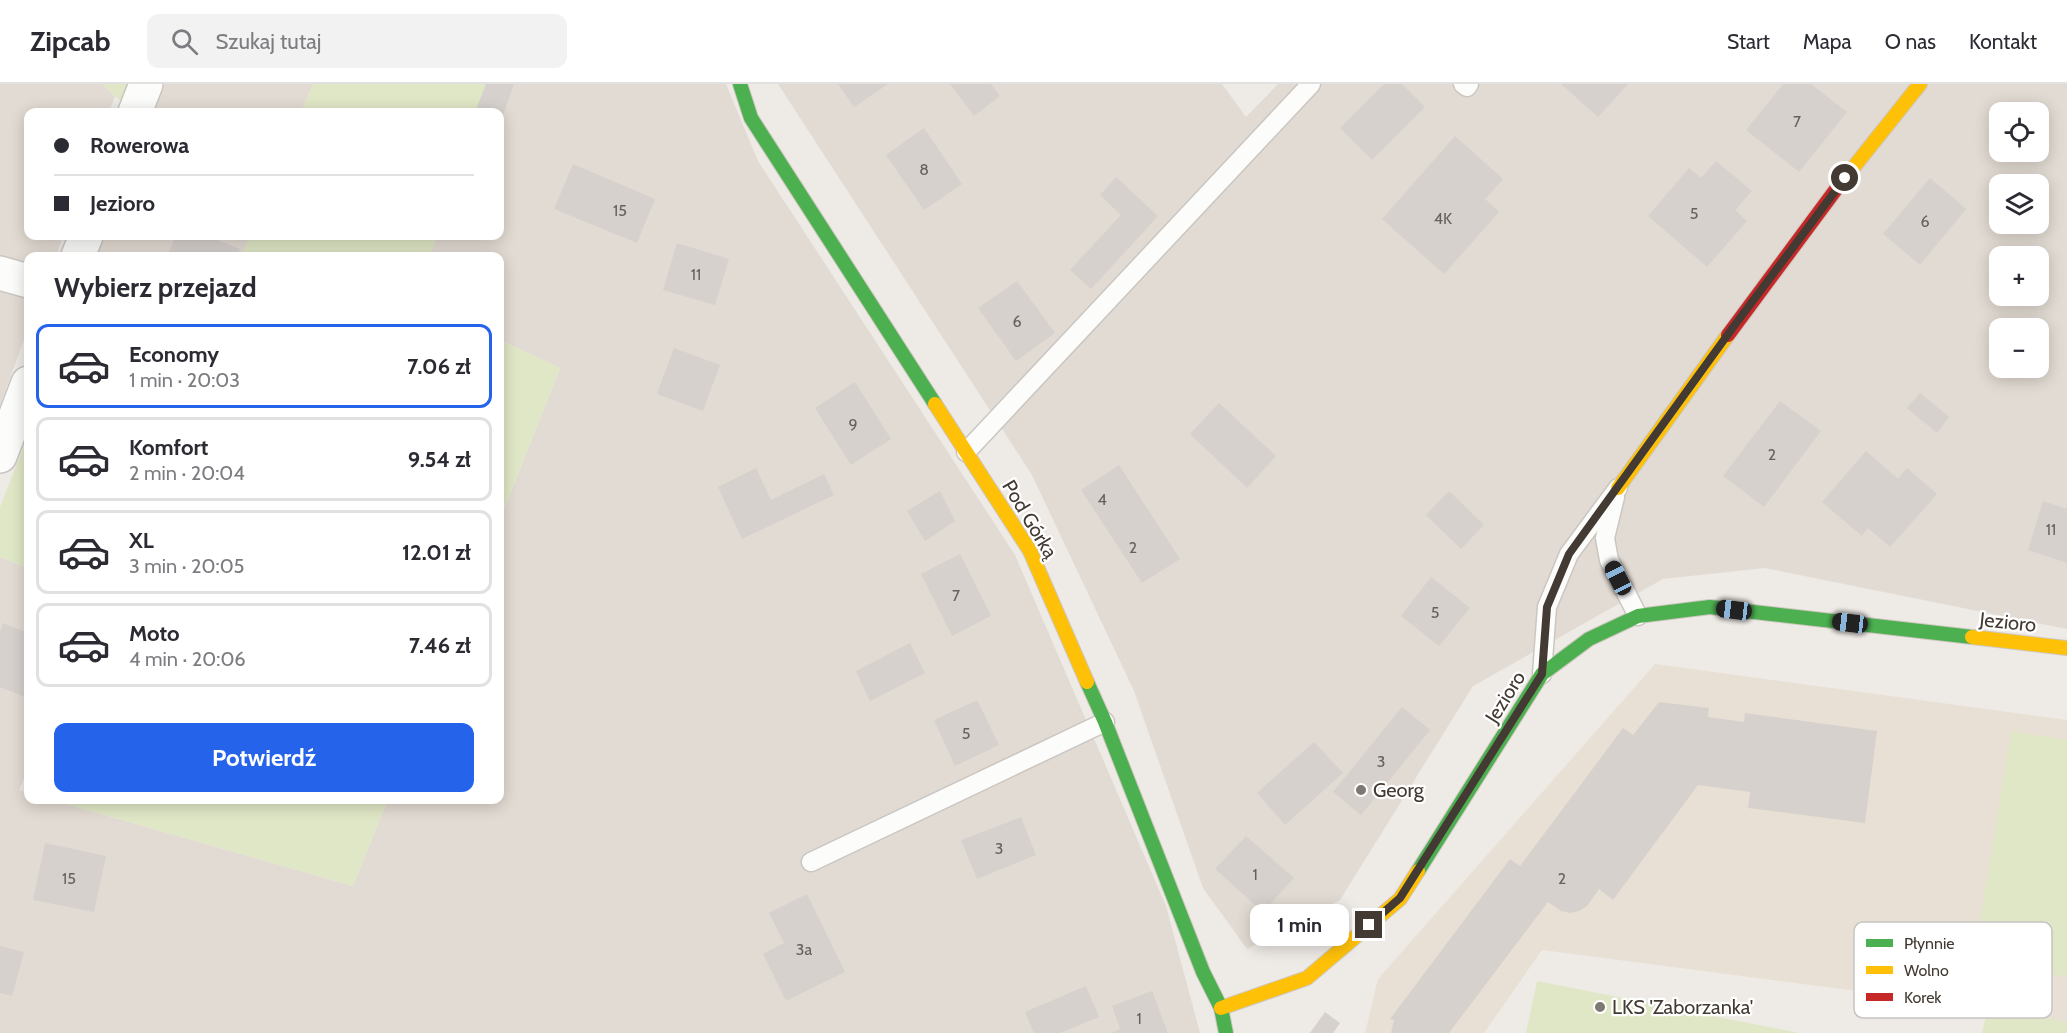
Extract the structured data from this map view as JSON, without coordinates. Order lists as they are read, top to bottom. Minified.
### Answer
{"streets":{"street":["Pod Górką","Jezioro"]},"crossings":[["Pod Górką","Jezioro"]],"places":["Georg","LKS 'Zaborzanka'"],"house_numbers":["7","8","15","5","4K","6","11","6","9","2","4","11","2","7","5","5","3","3","1","15","2","3a","1"],"legend":["Płynnie","Wolno","Korek"],"page":{"header":"Zipcab","search":"Szukaj tutaj","nav":["Start","Mapa","O nas","Kontakt"],"map_buttons":["+","−"],"banner":["Rowerowa","Jezioro"],"heading":"Wybierz przejazd","list":[{"name":"Economy","note":"1 min · 20:03","value":"7.06 zł"},{"name":"Komfort","note":"2 min · 20:04","value":"9.54 zł"},{"name":"XL","note":"3 min · 20:05","value":"12.01 zł"},{"name":"Moto","note":"4 min · 20:06","value":"7.46 zł"}],"buttons":"Potwierdź","bubble":"1 min"}}
